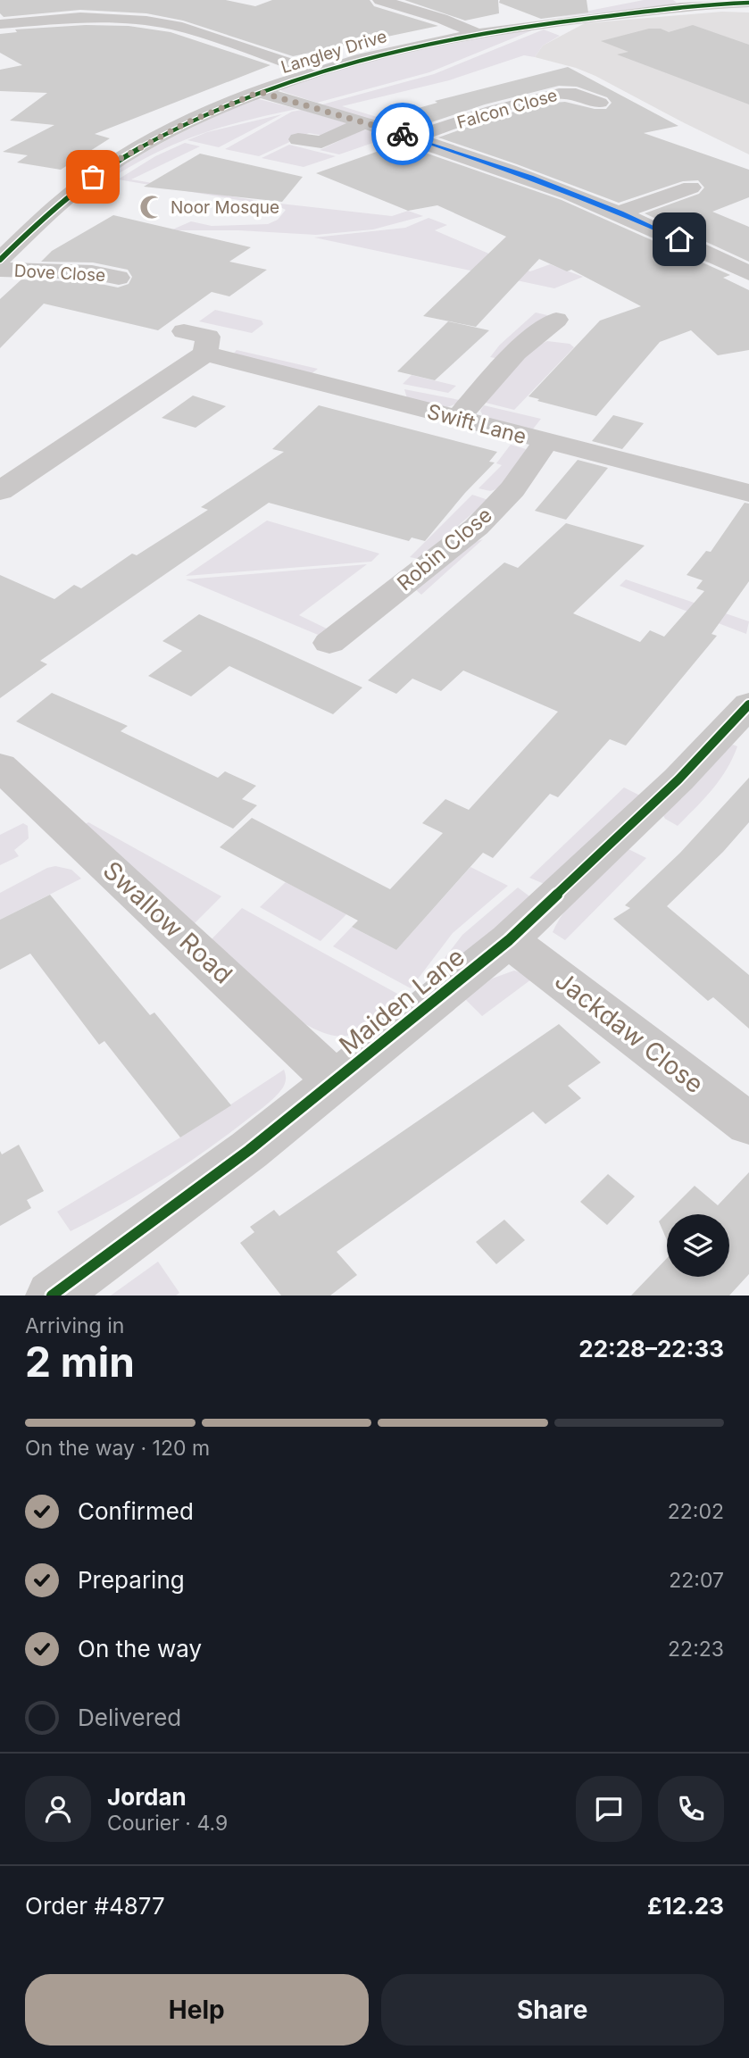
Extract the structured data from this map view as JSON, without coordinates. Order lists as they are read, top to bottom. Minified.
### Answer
{"streets":{"street":["Langley Drive","Falcon Close","Dove Close","Swift Lane","Robin Close","Swallow Road","Maiden Lane","Jackdaw Close"]},"crossings":[["Swift Lane","Robin Close"],["Swallow Road","Maiden Lane"],["Maiden Lane","Jackdaw Close"]],"places":{"mosque":["Noor Mosque"]},"page":{"heading":["2 min","Arriving in","22:28–22:33"],"panel":["Jordan","Courier · 4.9","Order #4877","£12.23"],"bar":"On the way · 120 m","list":[["Confirmed","22:02"],["Preparing","22:07"],["On the way","22:23"],"Delivered"],"buttons":["Help","Share"]}}
